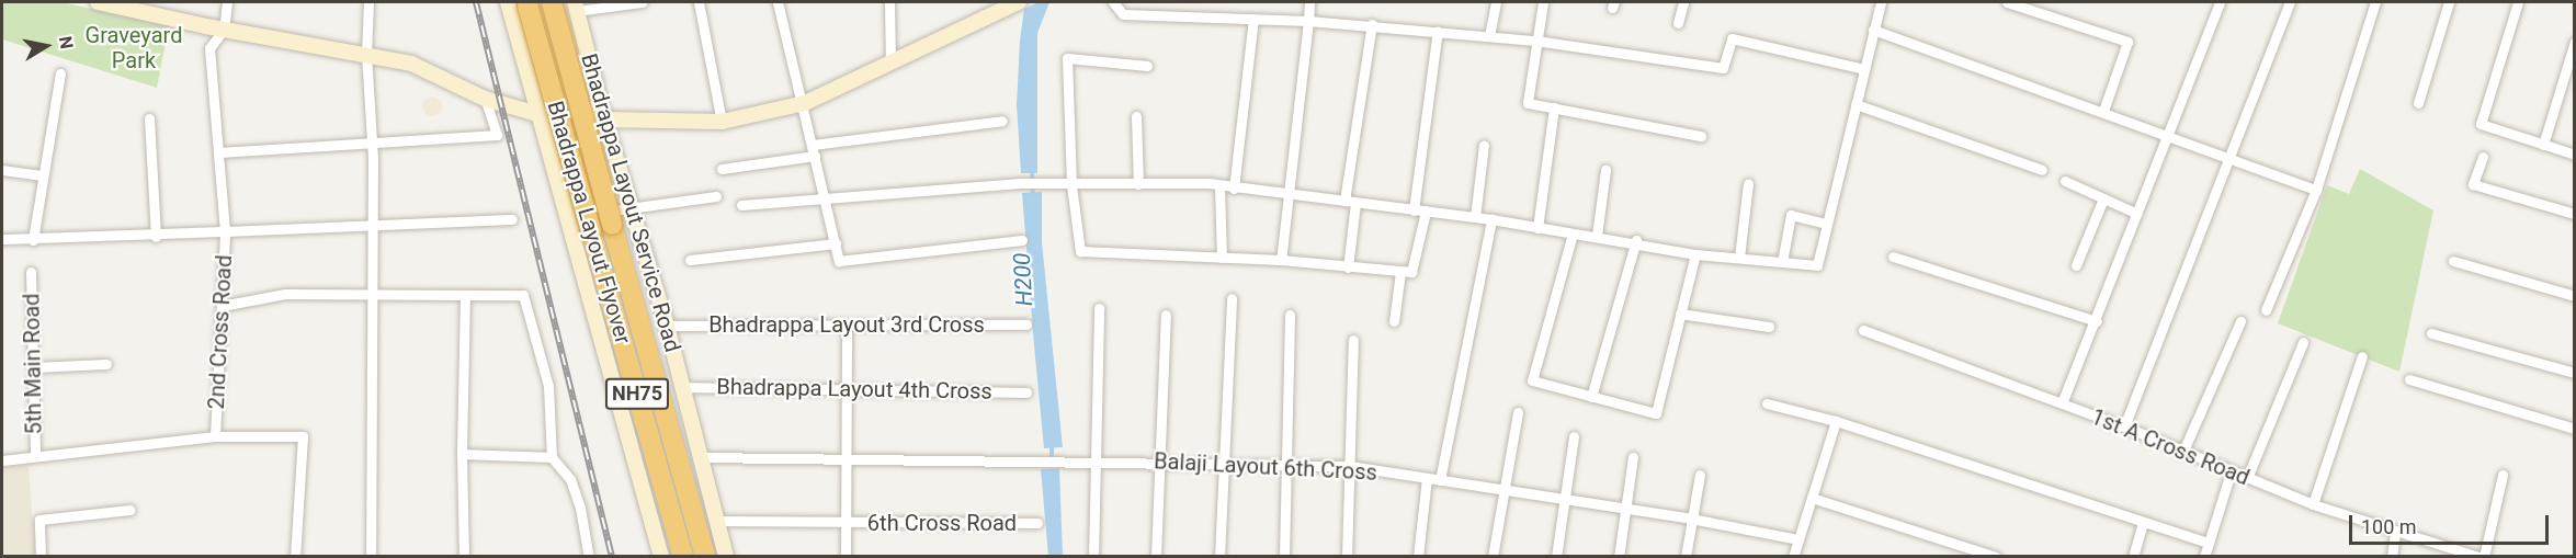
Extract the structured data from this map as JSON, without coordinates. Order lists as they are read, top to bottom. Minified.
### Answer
{"streets":{"highway":["Bhadrappa Layout Flyover","NH75"],"street":["Bhadrappa Layout Service Road","Bhadrappa Layout 3rd Cross","2nd Cross Road","5th Main Road","Bhadrappa Layout 4th Cross","1st A Cross Road","Balaji Layout 6th Cross","6th Cross Road"]},"crossings":[["Bhadrappa Layout Service Road","Bhadrappa Layout 3rd Cross"],["Bhadrappa Layout Service Road","Bhadrappa Layout 4th Cross"],["Bhadrappa Layout Service Road","Balaji Layout 6th Cross"],["Bhadrappa Layout Service Road","6th Cross Road"],["2nd Cross Road","5th Main Road"]],"water":["H200"],"parks":["Graveyard Park"],"scale_bar":"100 m","north":"right"}
